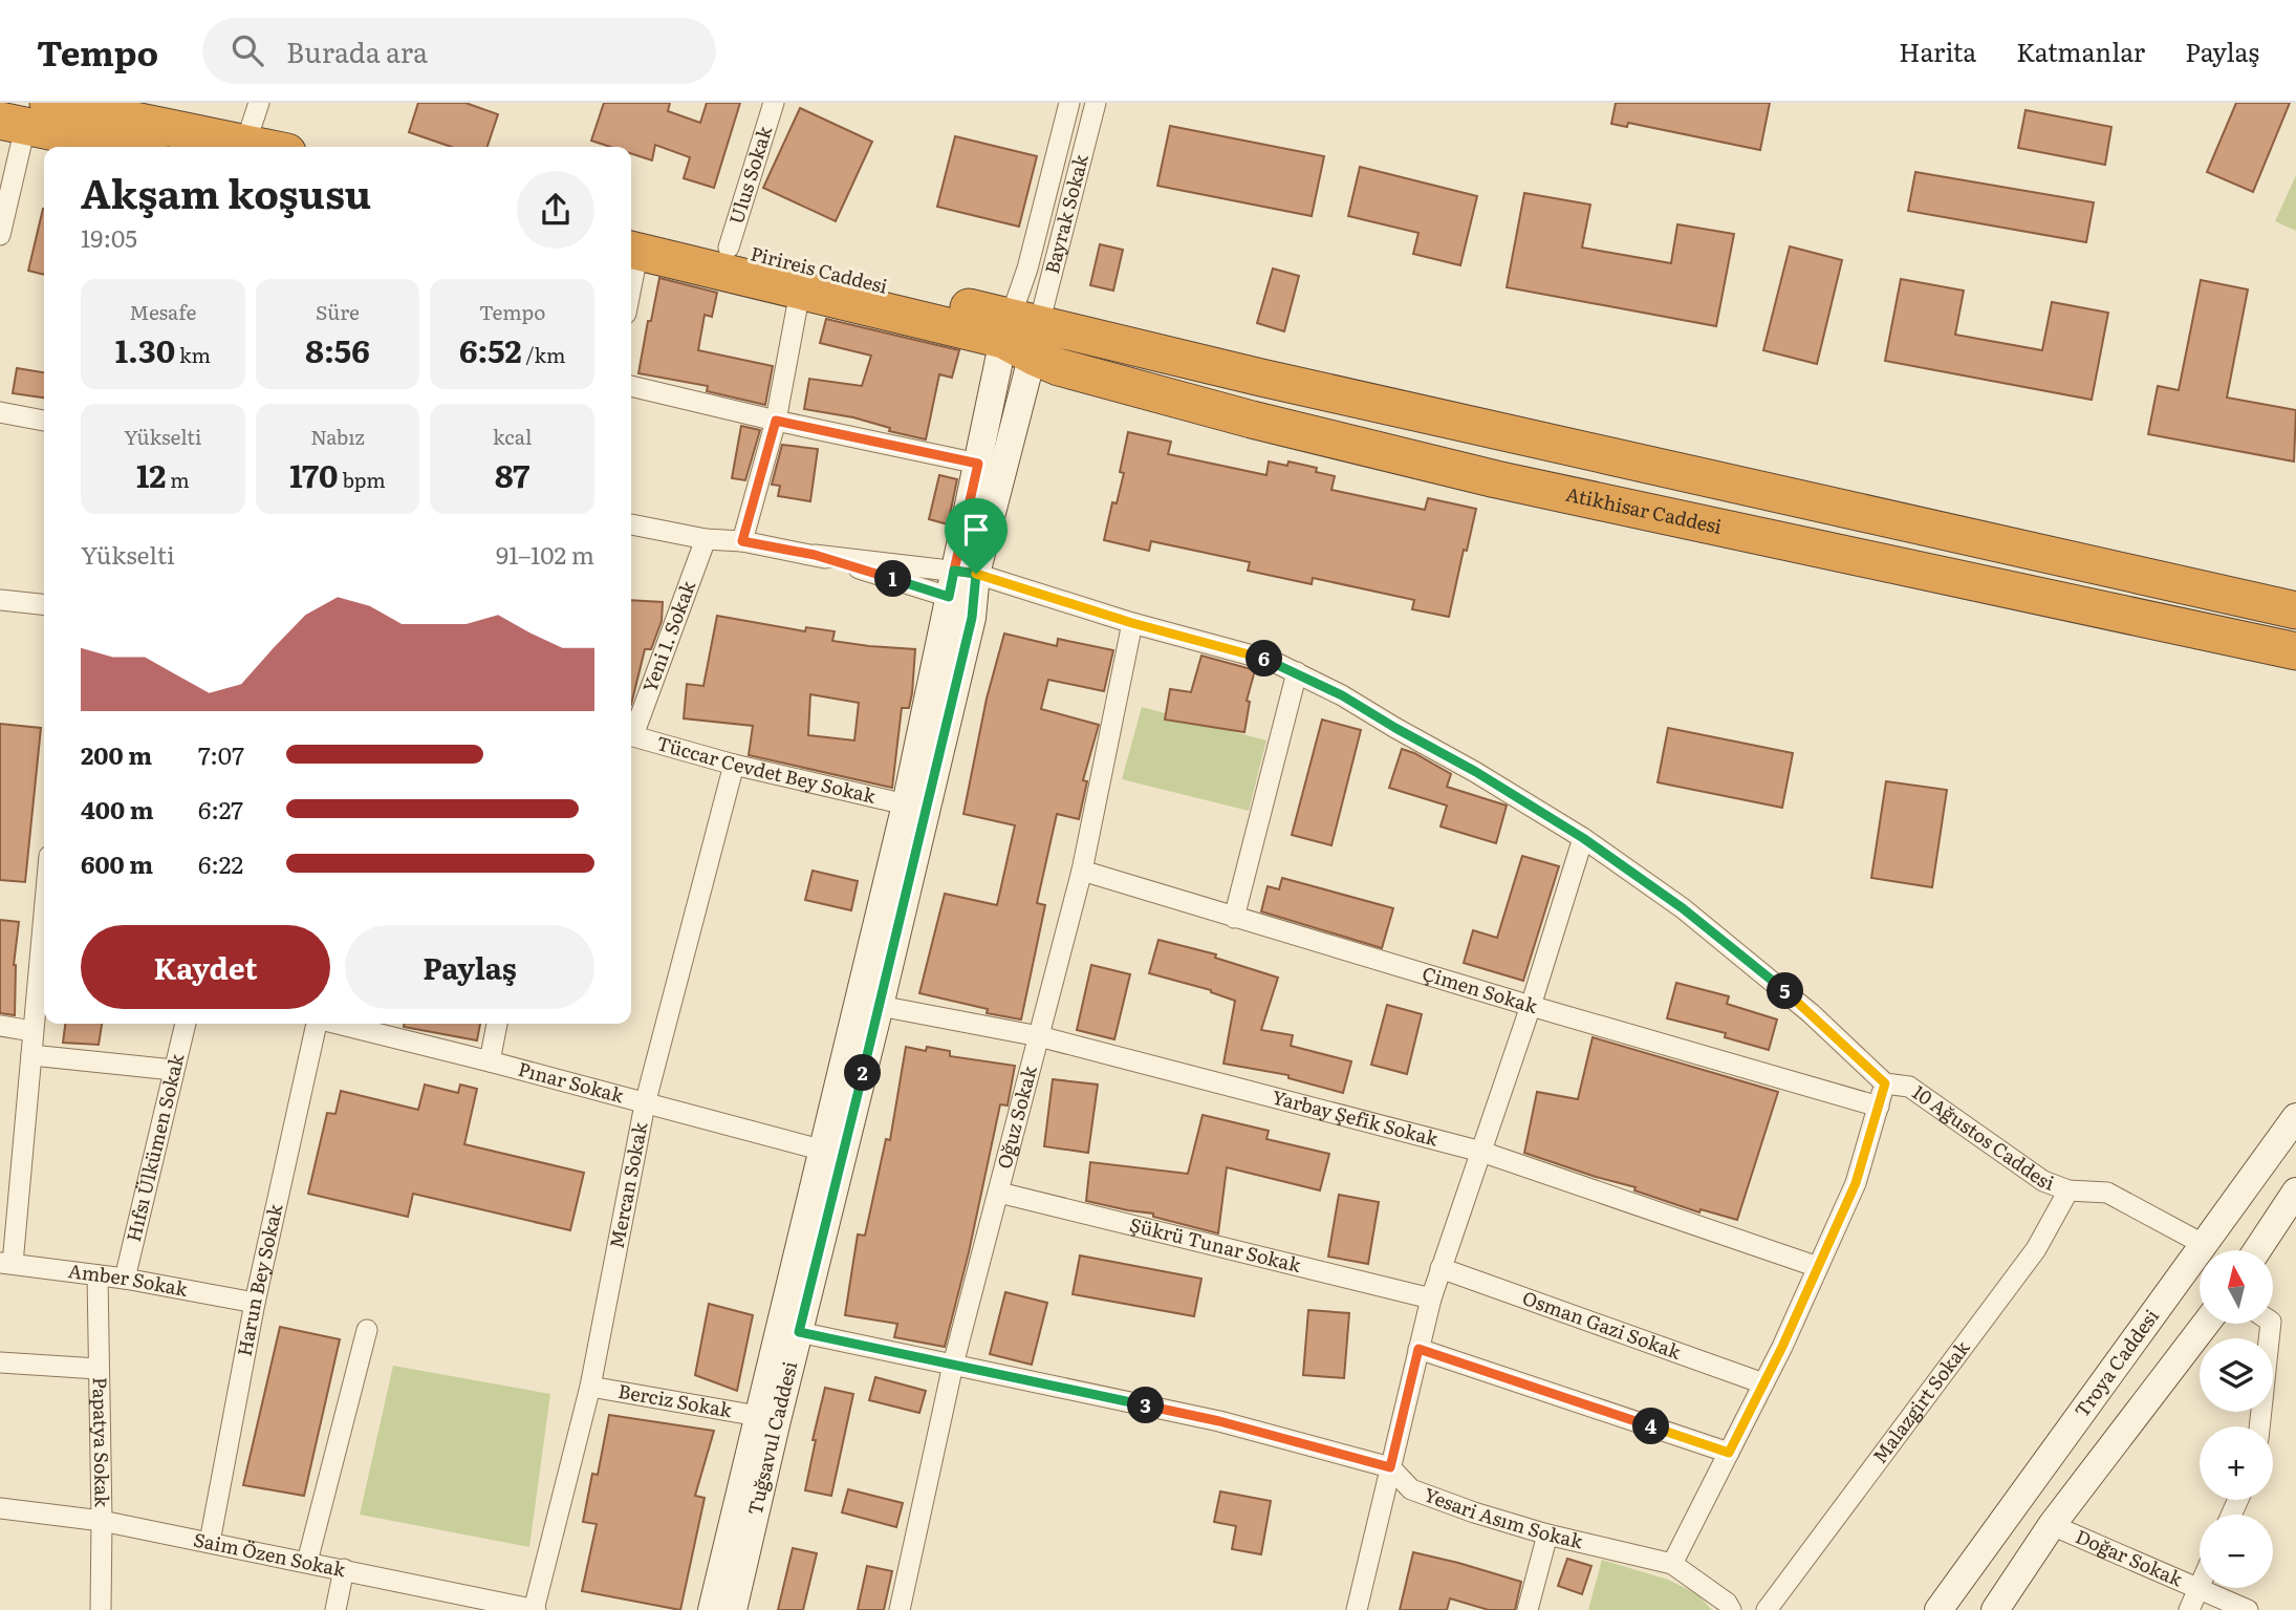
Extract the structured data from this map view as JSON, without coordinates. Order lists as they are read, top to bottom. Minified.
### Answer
{"streets":{"highway":["Pirireis Caddesi","Atikhisar Caddesi"],"main road":["Troya Caddesi","Tuğsavul Caddesi"],"street":["Ulus Sokak","Bayrak Sokak","Yeni 1. Sokak","Tüccar Cevdet Bey Sokak","Çimen Sokak","Pınar Sokak","Oğuz Sokak","Yarbay Şefik Sokak","10 Ağustos Caddesi","Hıfsı Ülkümen Sokak","Mercan Sokak","Şükrü Tunar Sokak","Harun Bey Sokak","Amber Sokak","Osman Gazi Sokak","Berciz Sokak","Malazgirt Sokak","Papatya Sokak","Yesari Asım Sokak","Saim Özen Sokak","Doğar Sokak"]},"crossings":[["Ulus Sokak","Pirireis Caddesi"],["Bayrak Sokak","Pirireis Caddesi"],["Bayrak Sokak","Atikhisar Caddesi"],["Bayrak Sokak","Tuğsavul Caddesi"],["Pirireis Caddesi","Atikhisar Caddesi"],["Pirireis Caddesi","Tuğsavul Caddesi"],["Atikhisar Caddesi","Tuğsavul Caddesi"],["Yeni 1. Sokak","10 Ağustos Caddesi"],["Tüccar Cevdet Bey Sokak","Mercan Sokak"],["Çimen Sokak","Oğuz Sokak"],["Pınar Sokak","Mercan Sokak"],["Oğuz Sokak","Yarbay Şefik Sokak"],["Oğuz Sokak","10 Ağustos Caddesi"],["Oğuz Sokak","Şükrü Tunar Sokak"],["Oğuz Sokak","Yesari Asım Sokak"],["Yarbay Şefik Sokak","Tuğsavul Caddesi"],["10 Ağustos Caddesi","Troya Caddesi"],["10 Ağustos Caddesi","Malazgirt Sokak"],["10 Ağustos Caddesi","Tuğsavul Caddesi"],["Hıfsı Ülkümen Sokak","Amber Sokak"],["Mercan Sokak","Berciz Sokak"],["Mercan Sokak","Saim Özen Sokak"],["Harun Bey Sokak","Amber Sokak"],["Harun Bey Sokak","Saim Özen Sokak"],["Amber Sokak","Papatya Sokak"],["Tuğsavul Caddesi","Yesari Asım Sokak"],["Papatya Sokak","Saim Özen Sokak"]],"north":"top","page":{"header":"Tempo","search":"Burada ara","nav":["Harita","Katmanlar","Paylaş"],"heading":["Akşam koşusu","19:05"],"stats":[["Mesafe","1.30 km"],["Süre","8:56"],["Tempo","6:52 /km"],["Yükselti","12 m"],["Nabız","170 bpm"],["kcal","87"]],"chart":["Yükselti","91–102 m"],"pins":["1","6","5","2","3","4"],"list":[{"name":"200 m","note":"7:07"},{"name":"400 m","note":"6:27"},{"name":"600 m","note":"6:22"}],"buttons":["Kaydet","Paylaş"],"map_buttons":["+","−"]}}
